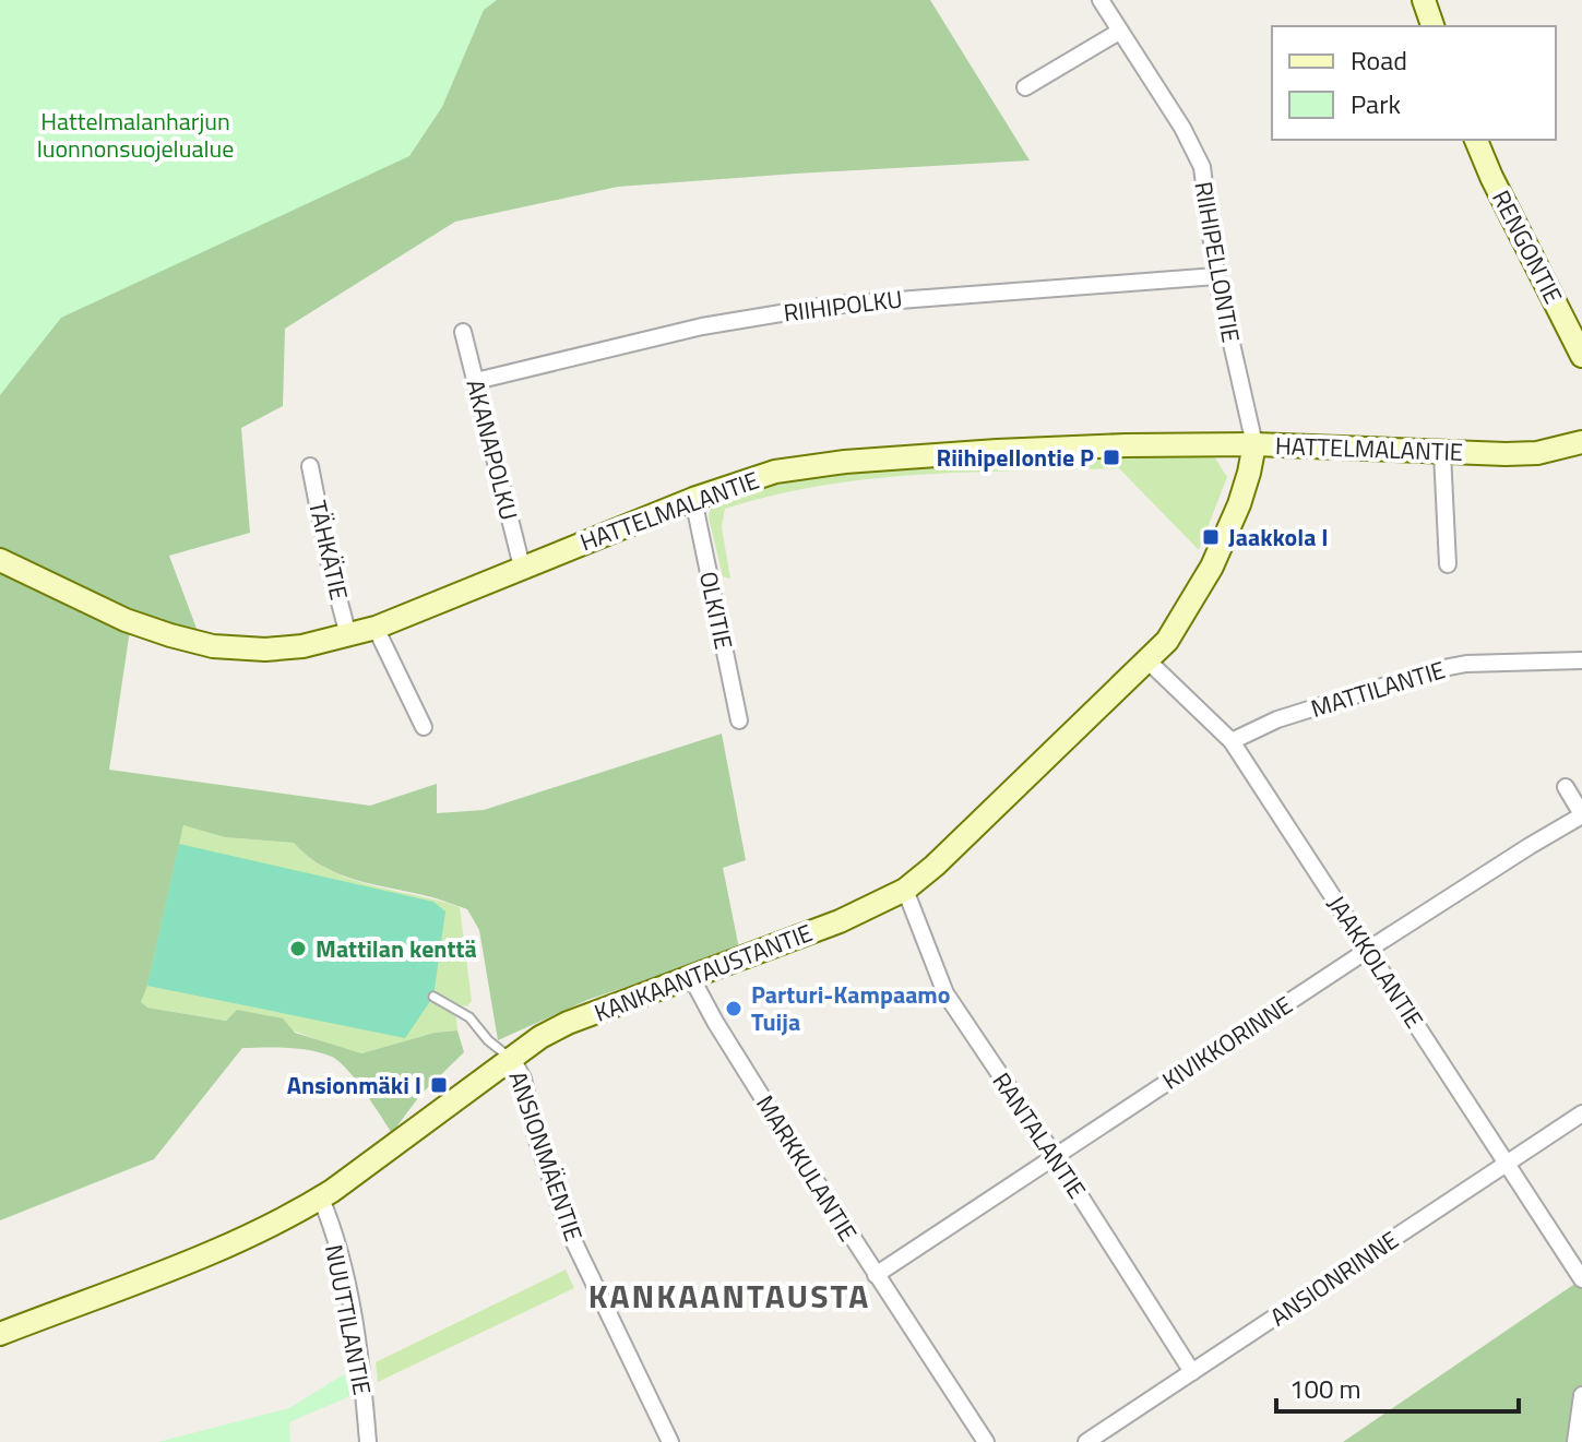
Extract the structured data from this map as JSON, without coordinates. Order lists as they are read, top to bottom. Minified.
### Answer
{"streets":{"street":["RENGONTIE","RIIHIPELLONTIE","RIIHIPOLKU","HATTELMALANTIE","AKANAPOLKU","TÄHKÄTIE","OLKITIE","MATTILANTIE","JAAKKOLANTIE","KANKAANTAUSTANTIE","KIVIKKORINNE","RANTALANTIE","ANSIONMÄENTIE","MARKKULANTIE","ANSIONRINNE","NUUTTILANTIE"]},"crossings":[["RIIHIPELLONTIE","RIIHIPOLKU"],["RIIHIPELLONTIE","HATTELMALANTIE"],["RIIHIPELLONTIE","KANKAANTAUSTANTIE"],["RIIHIPOLKU","AKANAPOLKU"],["HATTELMALANTIE","AKANAPOLKU"],["HATTELMALANTIE","TÄHKÄTIE"],["HATTELMALANTIE","OLKITIE"],["HATTELMALANTIE","KANKAANTAUSTANTIE"],["MATTILANTIE","JAAKKOLANTIE"],["JAAKKOLANTIE","KANKAANTAUSTANTIE"],["JAAKKOLANTIE","KIVIKKORINNE"],["JAAKKOLANTIE","ANSIONRINNE"],["KANKAANTAUSTANTIE","RANTALANTIE"],["KANKAANTAUSTANTIE","ANSIONMÄENTIE"],["KANKAANTAUSTANTIE","MARKKULANTIE"],["KANKAANTAUSTANTIE","NUUTTILANTIE"],["KIVIKKORINNE","RANTALANTIE"],["KIVIKKORINNE","MARKKULANTIE"],["RANTALANTIE","ANSIONRINNE"]],"districts":["KANKAANTAUSTA"],"parks":["Hattelmalanharjun luonnonsuojelualue"],"places":{"transit":["Riihipellontie P","Jaakkola I","Ansionmäki I"],"other":["Mattilan kenttä","Parturi-Kampaamo Tuija"]},"legend":["Road","Park"],"scale_bar":"100 m"}
